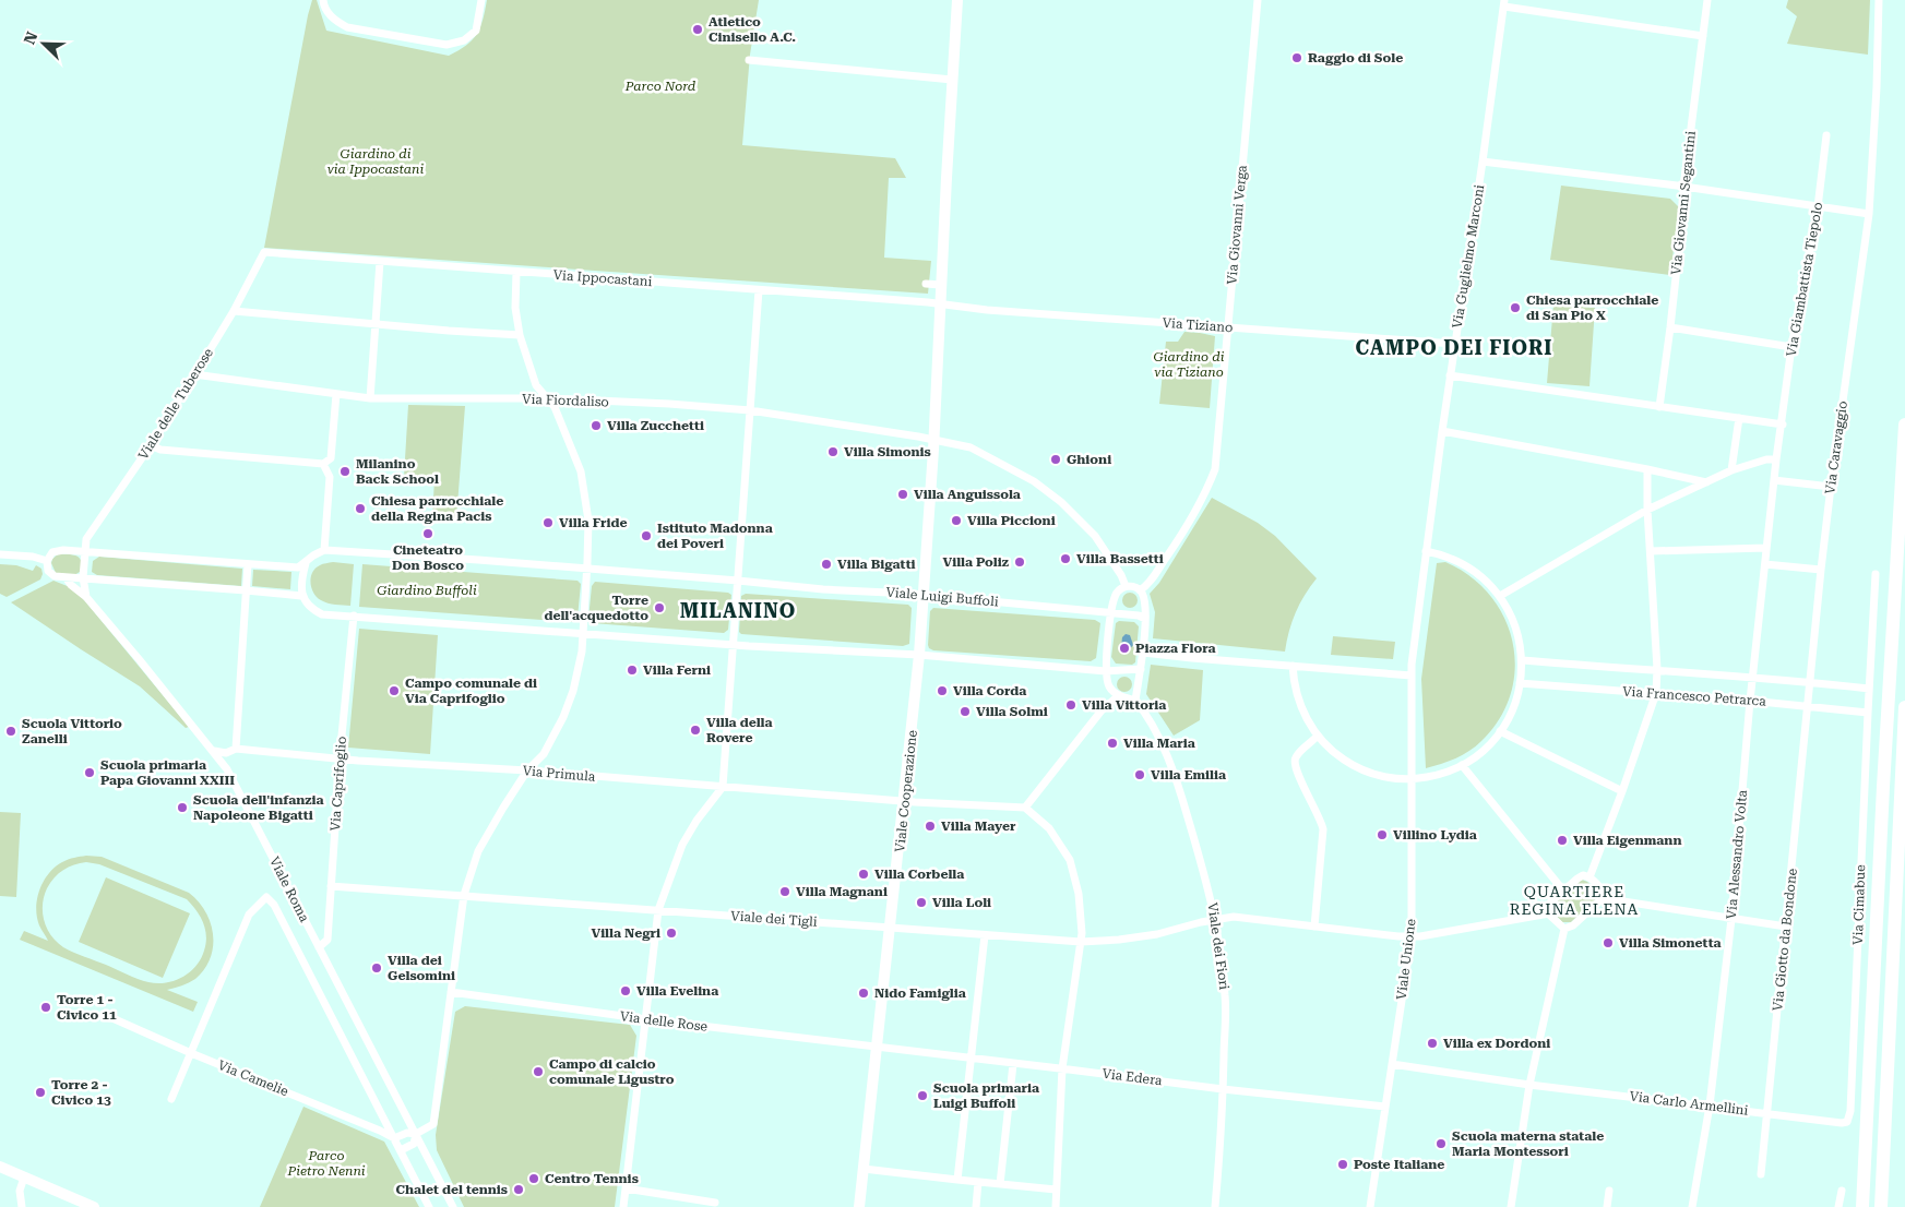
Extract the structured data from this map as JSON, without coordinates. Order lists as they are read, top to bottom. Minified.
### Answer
{"streets":{"street":["Via Giovanni Segantini","Via Giovanni Verga","Via Guglielmo Marconi","Via Ippocastani","Via Giambattista Tiepolo","Via Tiziano","Via Fiordaliso","Viale delle Tuberose","Via Caravaggio","Viale Luigi Buffoli","Via Francesco Petrarca","Via Primula","Via Caprifoglio","Viale Cooperazione","Via Alessandro Volta","Viale Roma","Via Cimabue","Viale dei Tigli","Via Giotto da Bondone","Viale dei Fiori","Viale Unione","Via delle Rose","Via Edera","Via Camelie","Via Carlo Armellini"]},"crossings":[["Via Giovanni Verga","Via Tiziano"],["Via Guglielmo Marconi","Via Tiziano"],["Via Guglielmo Marconi","Viale Unione"],["Via Ippocastani","Via Tiziano"],["Via Ippocastani","Viale delle Tuberose"],["Via Ippocastani","Viale Cooperazione"],["Via Giambattista Tiepolo","Via Alessandro Volta"],["Via Tiziano","Viale Cooperazione"],["Via Fiordaliso","Viale delle Tuberose"],["Via Fiordaliso","Viale Cooperazione"],["Viale delle Tuberose","Viale Roma"],["Via Caravaggio","Via Francesco Petrarca"],["Via Caravaggio","Via Giotto da Bondone"],["Viale Luigi Buffoli","Viale Cooperazione"],["Via Francesco Petrarca","Via Alessandro Volta"],["Via Francesco Petrarca","Via Cimabue"],["Via Francesco Petrarca","Via Giotto da Bondone"],["Via Primula","Via Caprifoglio"],["Via Primula","Viale Cooperazione"],["Via Primula","Viale Roma"],["Via Caprifoglio","Viale Roma"],["Via Caprifoglio","Viale dei Tigli"],["Viale Cooperazione","Viale dei Tigli"],["Viale Cooperazione","Via delle Rose"],["Viale Cooperazione","Via Edera"],["Via Alessandro Volta","Via Carlo Armellini"],["Viale Roma","Via Camelie"],["Via Cimabue","Via Carlo Armellini"],["Viale dei Tigli","Viale dei Fiori"],["Viale dei Tigli","Viale Unione"],["Via Giotto da Bondone","Via Carlo Armellini"],["Viale dei Fiori","Via Edera"],["Viale Unione","Via Edera"],["Viale Unione","Via Carlo Armellini"],["Via delle Rose","Via Edera"]],"districts":["CAMPO DEI FIORI","MILANINO","QUARTIERE REGINA ELENA"],"parks":["Parco Nord","Giardino di via Ippocastani","Giardino di via Tiziano","Giardino Buffoli","Parco Pietro Nenni"],"places":["Atletico Cinisello A.C.","Raggio di Sole","Chiesa parrocchiale di San Pio X","Villa Zucchetti","Villa Simonis","Ghioni","Milanino Back School","Villa Anguissola","Chiesa parrocchiale della Regina Pacis","Villa Piccioni","Villa Fride","Cineteatro Don Bosco","Istituto Madonna dei Poveri","Villa Bassetti","Villa Poliz","Villa Bigatti","Torre dell'acquedotto","Piazza Flora","Villa Ferni","Campo comunale di Via Caprifoglio","Villa Corda","Villa Vittoria","Villa Solmi","Villa della Rovere","Scuola Vittorio Zanelli","Villa Maria","Scuola primaria Papa Giovanni XXIII","Villa Emilia","Scuola dell'infanzia Napoleone Bigatti","Villa Mayer","Villino Lydia","Villa Eigenmann","Villa Corbella","Villa Magnani","Villa Loli","Villa Negri","Villa Simonetta","Villa dei Gelsomini","Villa Evelina","Nido Famiglia","Torre 1 - Civico 11","Villa ex Dordoni","Campo di calcio comunale Ligustro","Torre 2 - Civico 13","Scuola primaria Luigi Buffoli","Scuola materna statale Maria Montessori","Poste Italiane","Centro Tennis","Chalet del tennis"],"north":"top left"}
